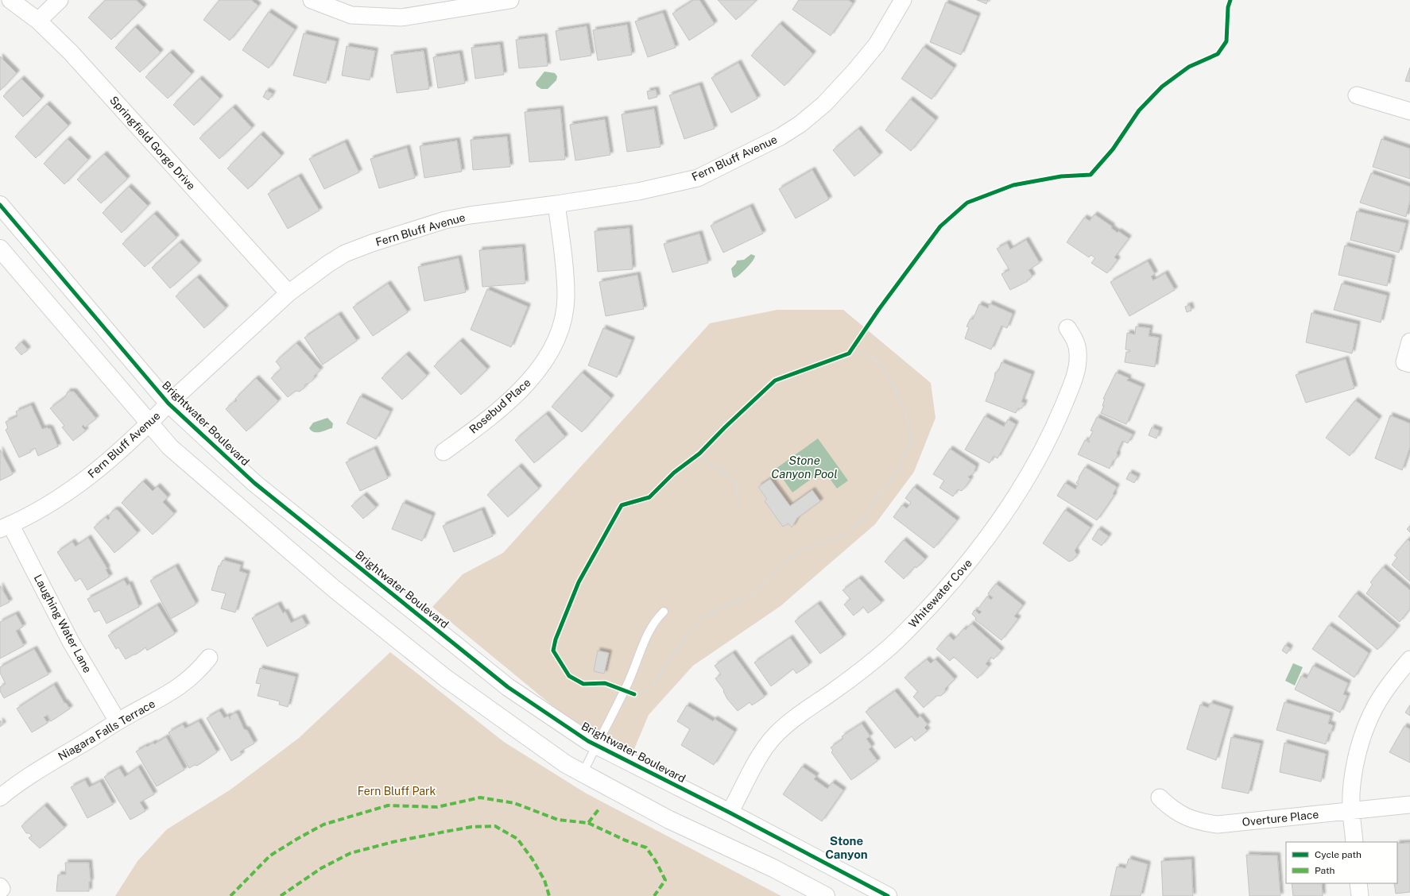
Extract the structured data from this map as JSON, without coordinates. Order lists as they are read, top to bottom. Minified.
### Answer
{"streets":{"street":["Springfield Gorge Drive","Fern Bluff Avenue","Rosebud Place","Brightwater Boulevard","Whitewater Cove","Laughing Water Lane","Niagara Falls Terrace","Overture Place"]},"crossings":[["Springfield Gorge Drive","Fern Bluff Avenue"],["Fern Bluff Avenue","Rosebud Place"],["Fern Bluff Avenue","Brightwater Boulevard"],["Fern Bluff Avenue","Laughing Water Lane"],["Brightwater Boulevard","Whitewater Cove"],["Laughing Water Lane","Niagara Falls Terrace"]],"districts":["Stone Canyon"],"water":["Stone Canyon Pool"],"parks":["Fern Bluff Park"],"legend":["Cycle path","Path"]}
